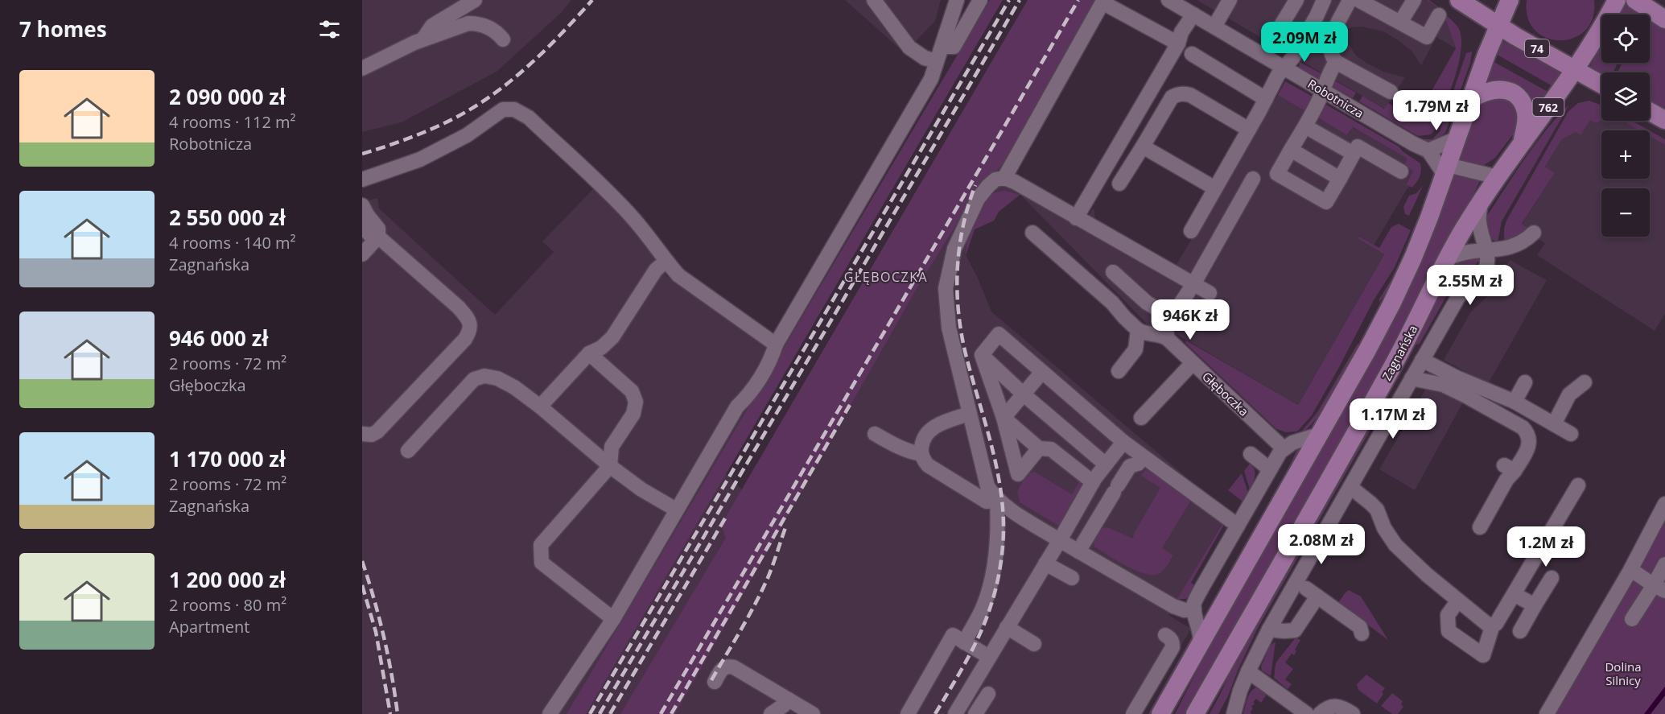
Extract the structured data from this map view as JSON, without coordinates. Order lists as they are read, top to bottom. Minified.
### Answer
{"streets":{"main road":["74","762","Zagnańska"],"street":["Robotnicza","Głęboczka"]},"crossings":[["74","Zagnańska"],["762","Zagnańska"]],"districts":["GŁĘBOCZKA"],"parks":["Dolina Silnicy"],"page":{"heading":"7 homes","map_buttons":["+","−"],"price":["2.09M zł","1.79M zł","2.55M zł","946K zł","1.17M zł","2.08M zł","1.2M zł"],"list":[{"name":"2 090 000 zł","note":"4 rooms · 112 m² · Robotnicza"},{"name":"2 550 000 zł","note":"4 rooms · 140 m² · Zagnańska"},{"name":"946 000 zł","note":"2 rooms · 72 m² · Głęboczka"},{"name":"1 170 000 zł","note":"2 rooms · 72 m² · Zagnańska"},{"name":"1 200 000 zł","note":"2 rooms · 80 m² · Apartment"}]}}
